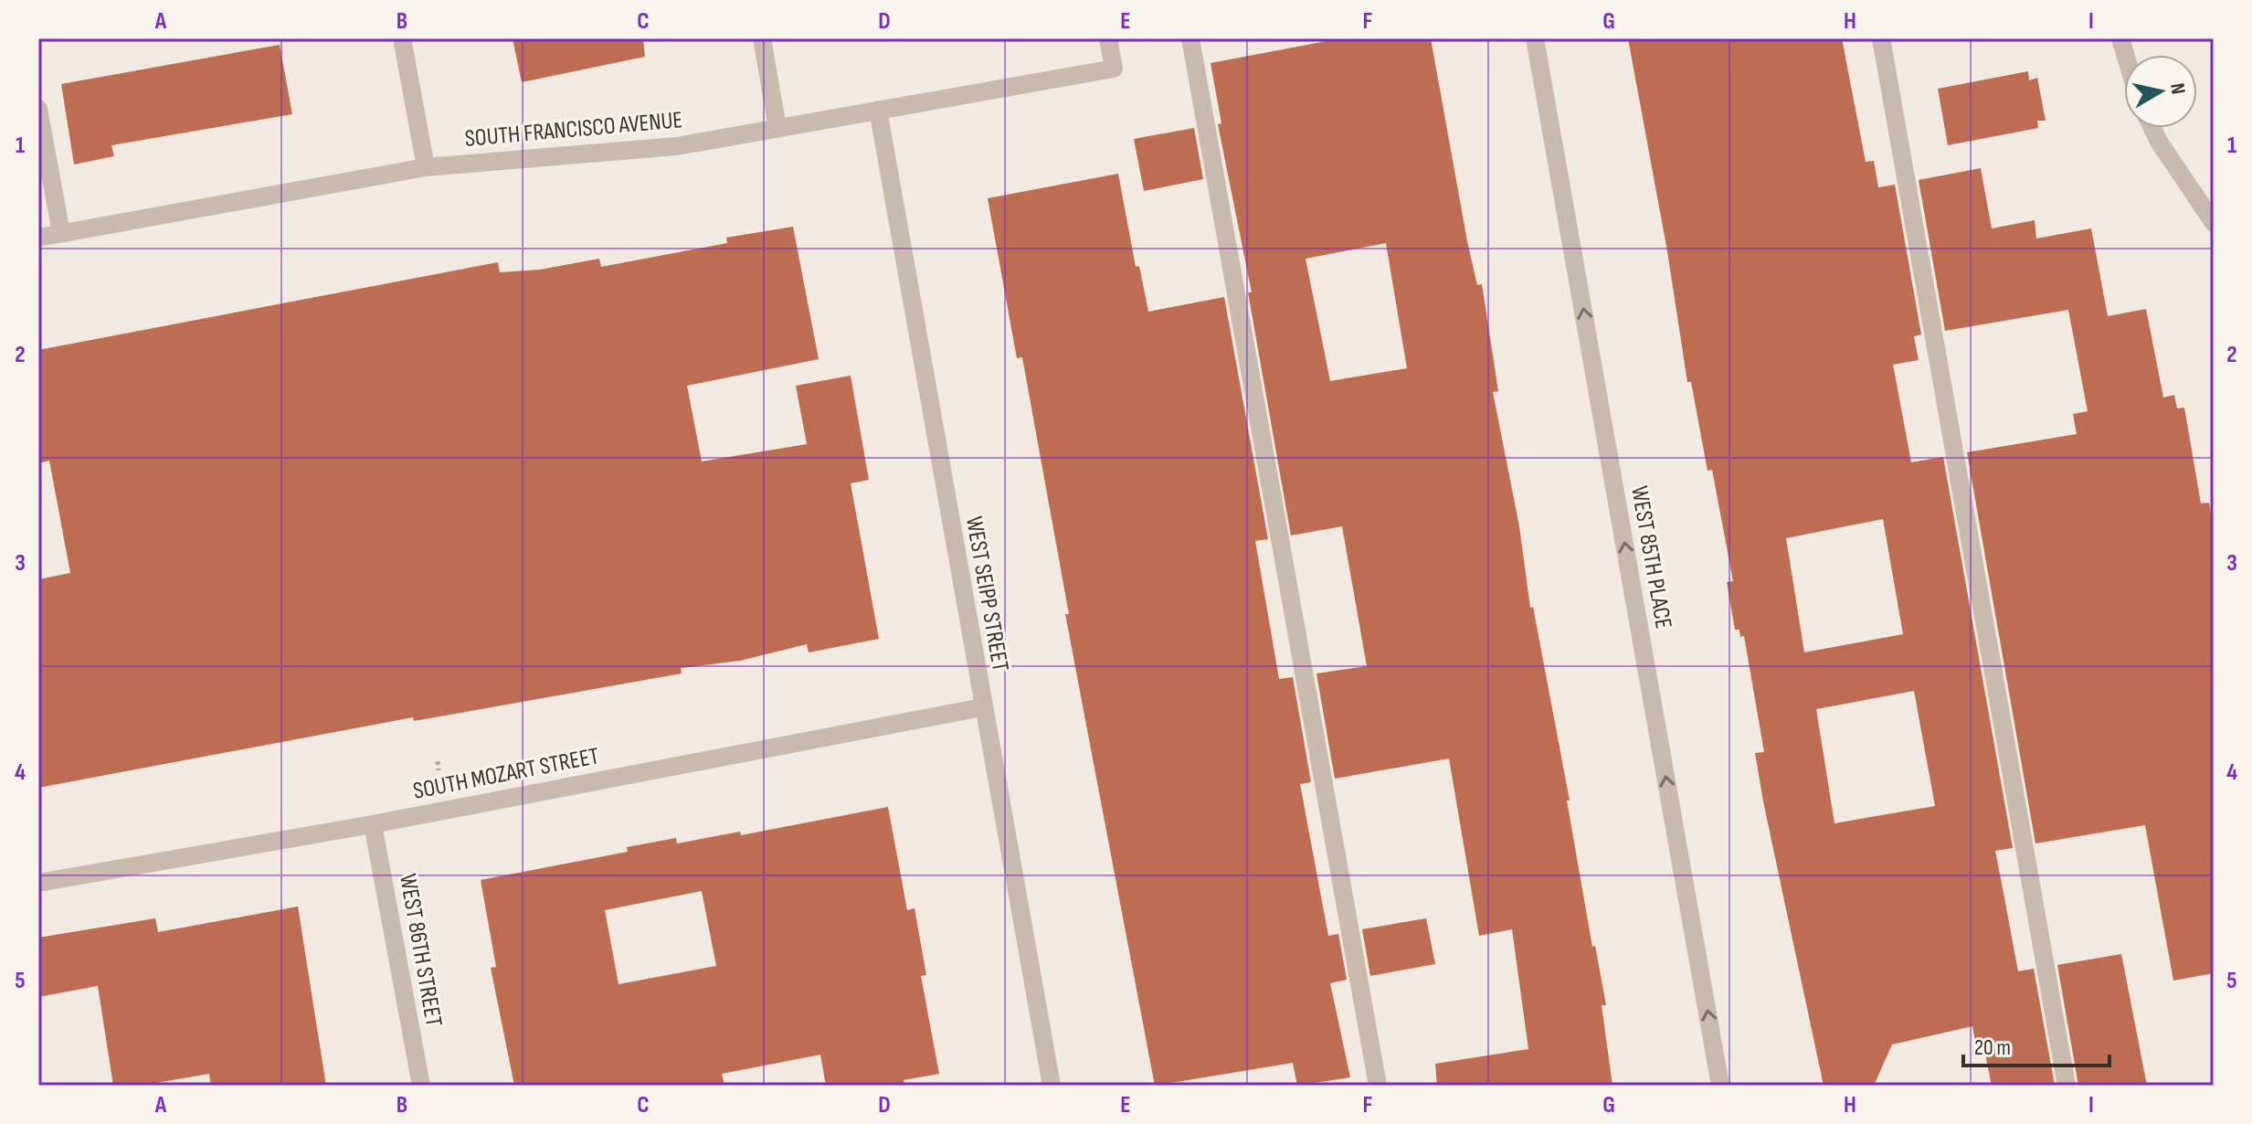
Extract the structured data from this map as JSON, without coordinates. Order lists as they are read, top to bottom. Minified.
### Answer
{"streets":{"street":["SOUTH FRANCISCO AVENUE","WEST 85TH PLACE","WEST SEIPP STREET","SOUTH MOZART STREET","WEST 86TH STREET"]},"crossings":[["SOUTH FRANCISCO AVENUE","WEST SEIPP STREET"],["WEST SEIPP STREET","SOUTH MOZART STREET"],["SOUTH MOZART STREET","WEST 86TH STREET"]],"one_way":["WEST 85TH PLACE"],"scale_bar":"20 m","north":"right","grid":{"columns":["A","B","C","D","E","F","G","H","I"],"rows":["1","2","3","4","5"]}}
